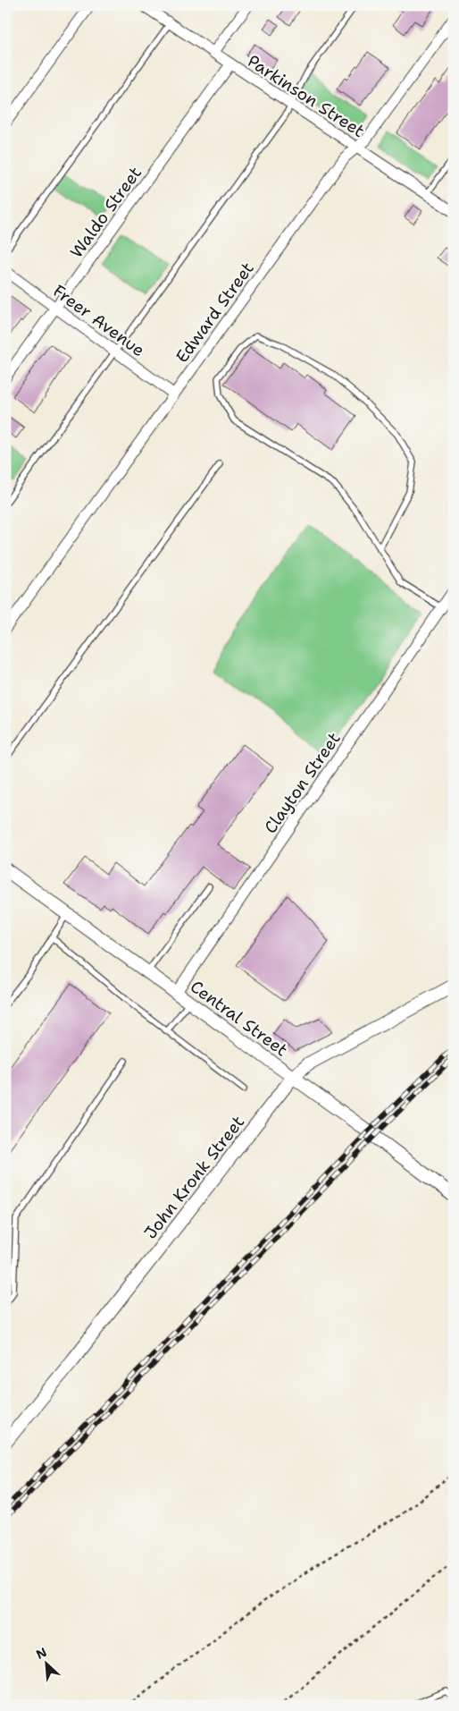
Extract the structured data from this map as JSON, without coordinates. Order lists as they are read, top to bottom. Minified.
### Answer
{"streets":{"street":["Parkinson Street","Waldo Street","Edward Street","Freer Avenue","Clayton Street","Central Street","John Kronk Street"]},"crossings":[["Parkinson Street","Waldo Street"],["Parkinson Street","Edward Street"],["Waldo Street","Freer Avenue"],["Edward Street","Freer Avenue"],["Clayton Street","Central Street"],["Central Street","John Kronk Street"]],"north":"top left"}
